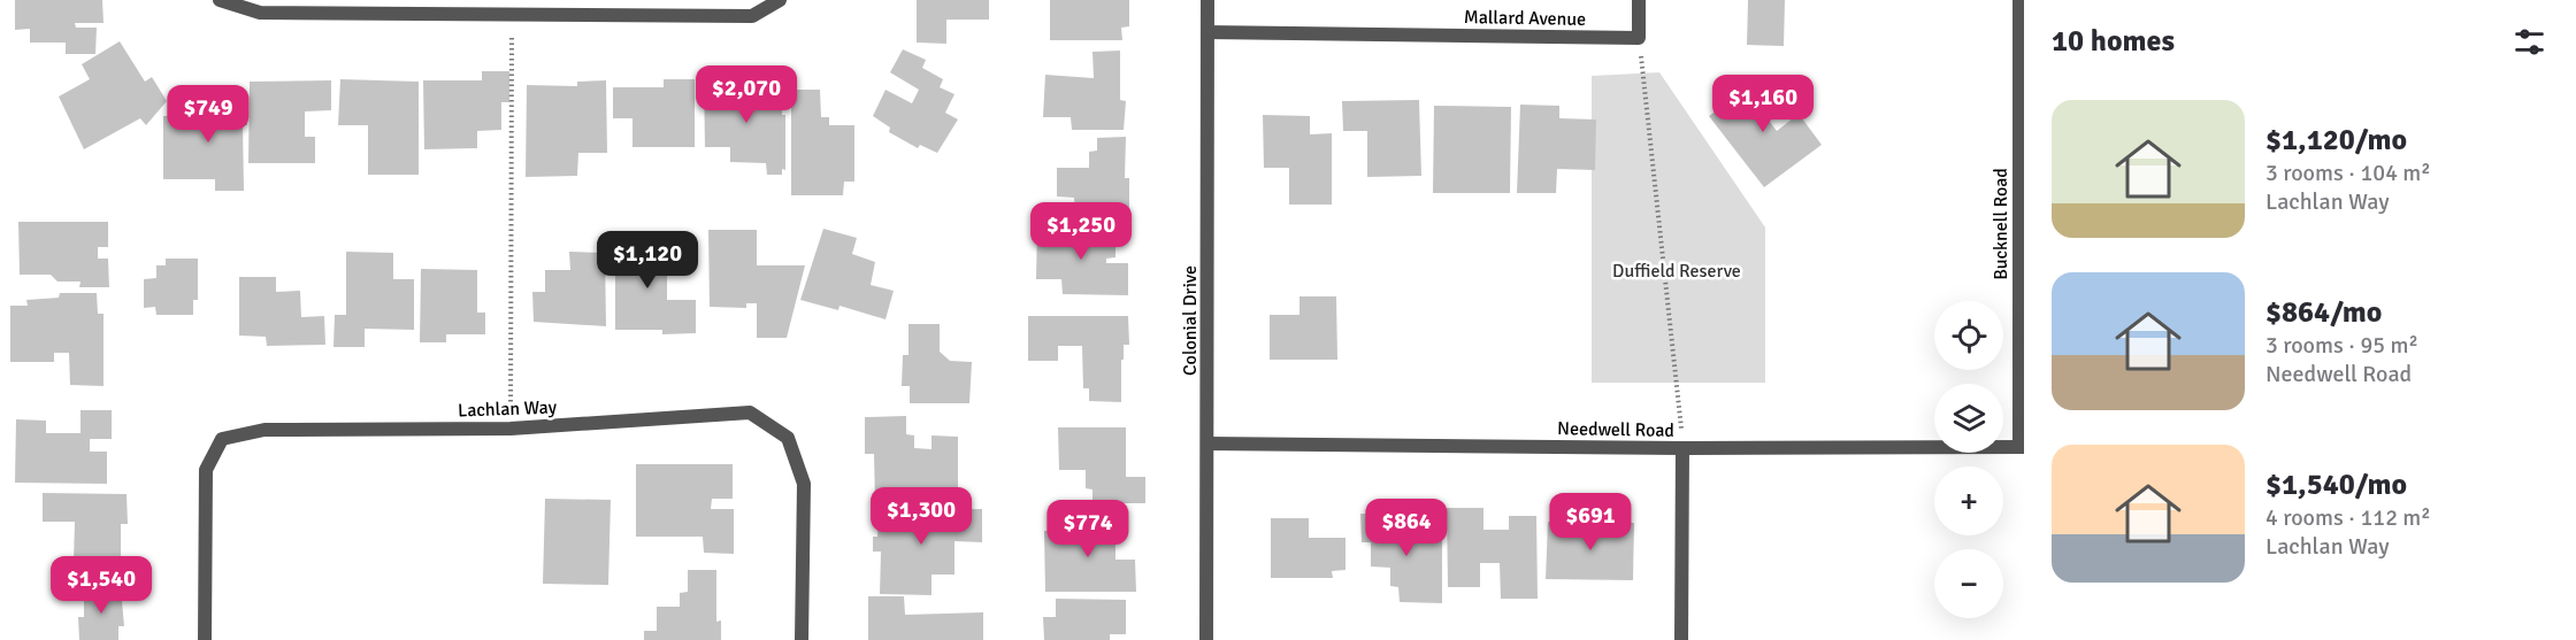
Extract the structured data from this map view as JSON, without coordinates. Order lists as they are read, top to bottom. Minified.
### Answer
{"streets":{"street":["Mallard Avenue","Bucknell Road","Colonial Drive","Lachlan Way","Needwell Road"]},"crossings":[["Mallard Avenue","Colonial Drive"],["Bucknell Road","Needwell Road"],["Colonial Drive","Needwell Road"]],"parks":["Duffield Reserve"],"page":{"heading":"10 homes","price":["$2,070","$1,160","$749","$1,250","$1,120","$1,300","$691","$864","$774","$1,540"],"list":[{"name":"$1,120/mo","note":"3 rooms · 104 m² · Lachlan Way"},{"name":"$864/mo","note":"3 rooms · 95 m² · Needwell Road"},{"name":"$1,540/mo","note":"4 rooms · 112 m² · Lachlan Way"}],"map_buttons":["+","−"]}}
